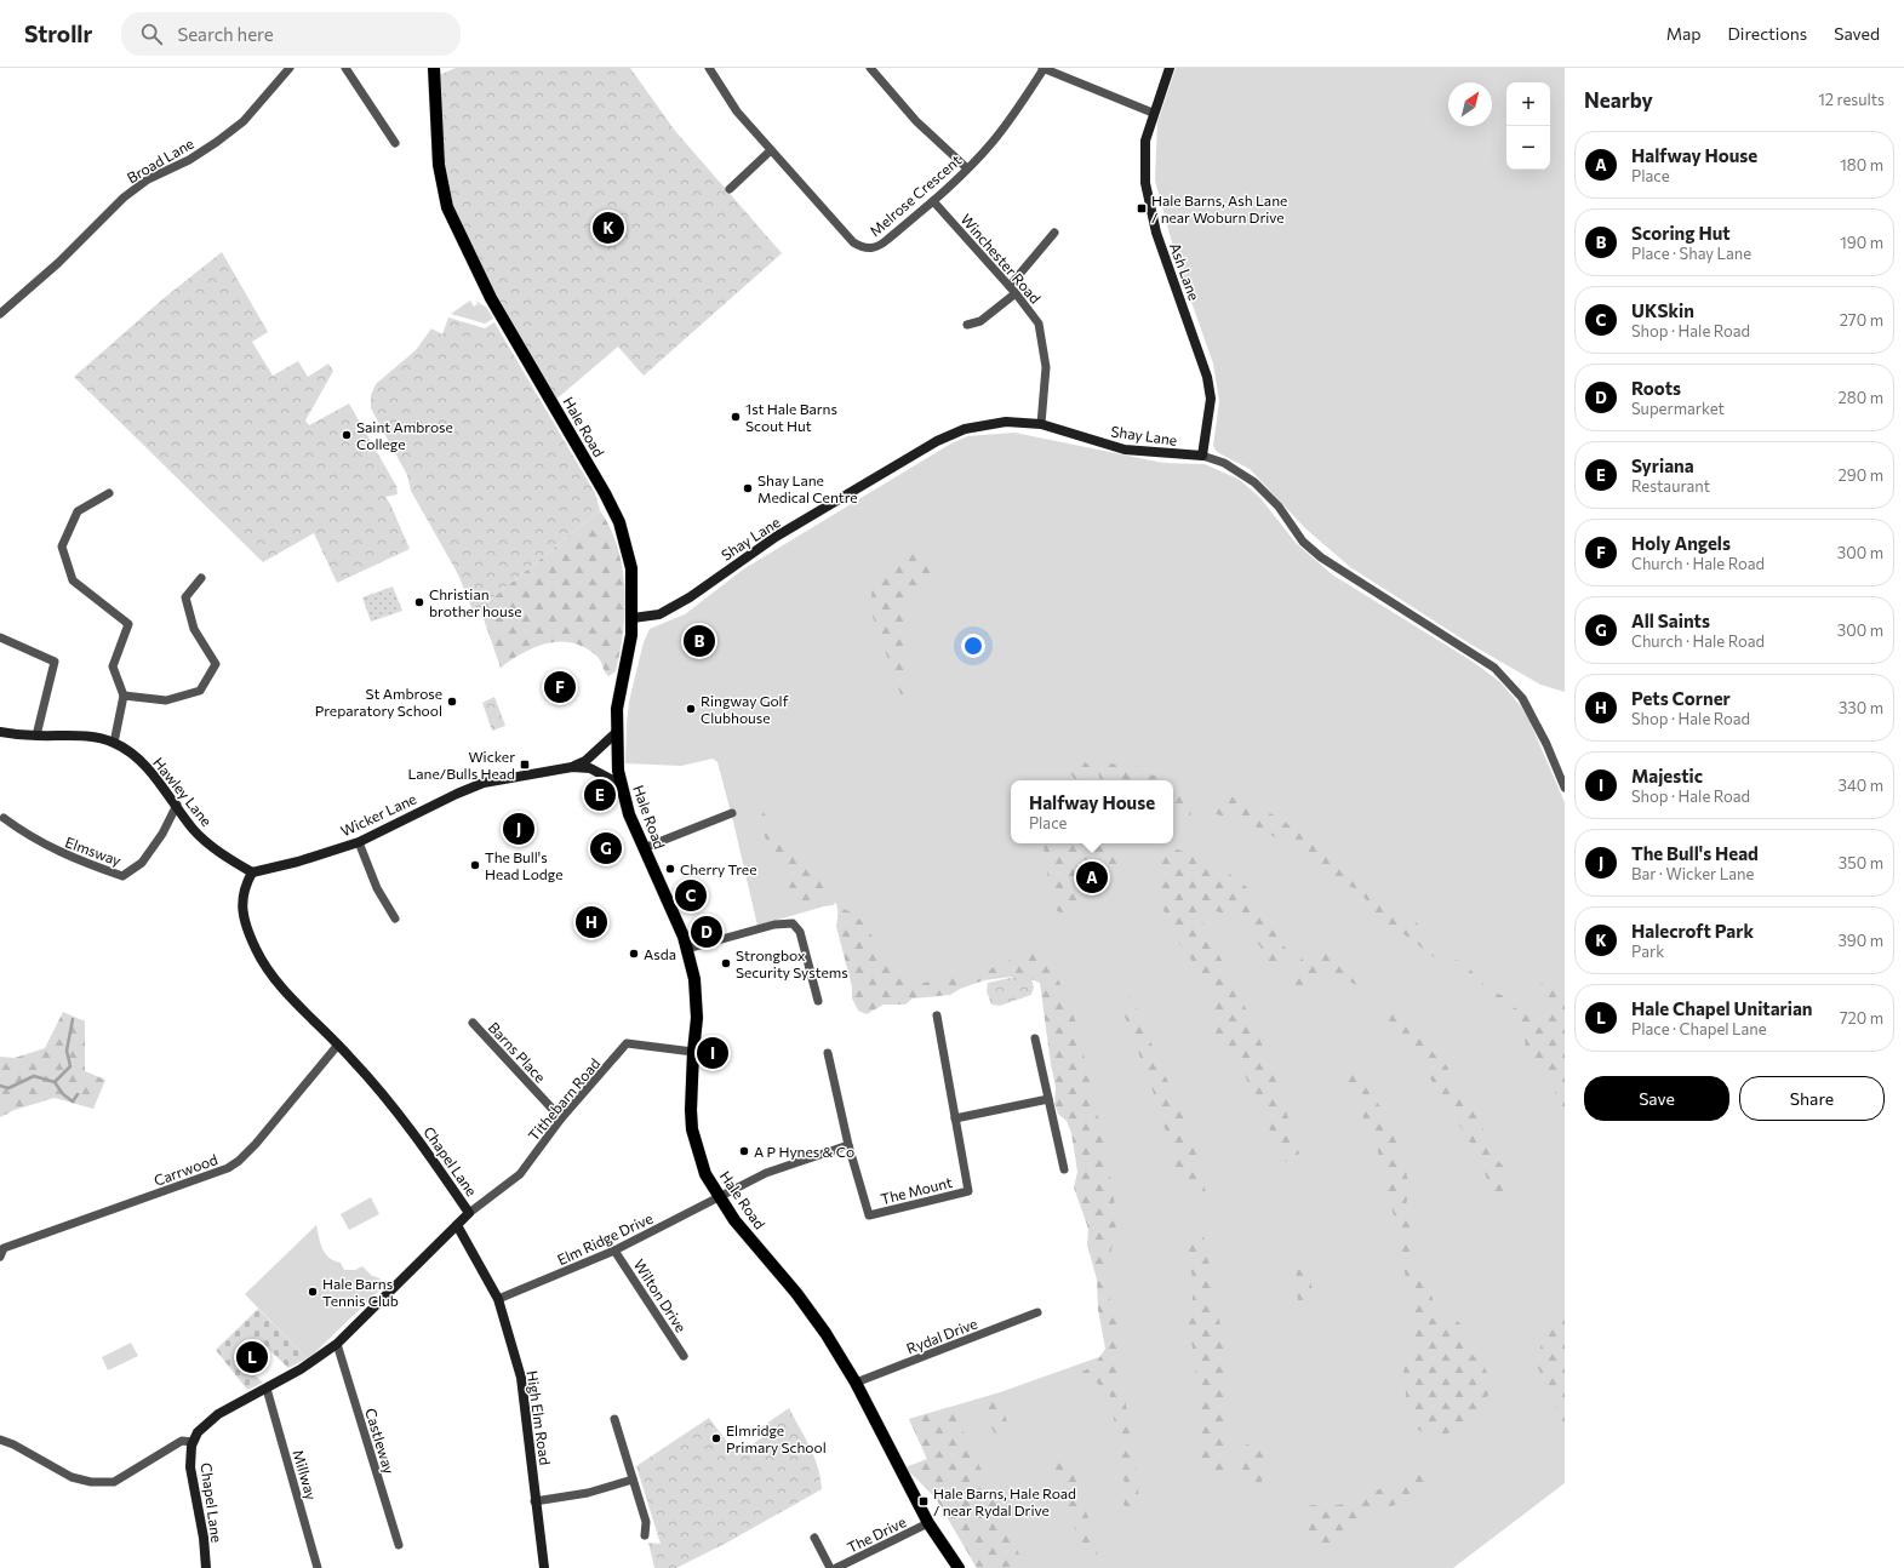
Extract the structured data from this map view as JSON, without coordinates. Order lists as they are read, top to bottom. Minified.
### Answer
{"streets":{"main road":["Hale Road"],"street":["Broad Lane","Melrose Crescent","Winchester Road","Ash Lane","Shay Lane","Hawley Lane","Wicker Lane","Elmsway","Barns Place","Tithebarn Road","Chapel Lane","Carrwood","The Mount","Elm Ridge Drive","Wilton Drive","Rydal Drive","High Elm Road","Castleway","Millway","The Drive"]},"crossings":[["Melrose Crescent","Winchester Road"],["Winchester Road","Shay Lane"],["Ash Lane","Shay Lane"],["Hale Road","Shay Lane"],["Hale Road","Wicker Lane"],["Hale Road","Tithebarn Road"],["Hale Road","Elm Ridge Drive"],["Hale Road","Rydal Drive"],["Hale Road","The Drive"],["Hawley Lane","Wicker Lane"],["Hawley Lane","Elmsway"],["Hawley Lane","Chapel Lane"],["Wicker Lane","Chapel Lane"],["Barns Place","Tithebarn Road"],["Tithebarn Road","Chapel Lane"],["Chapel Lane","Carrwood"],["Chapel Lane","High Elm Road"],["Chapel Lane","Castleway"],["Chapel Lane","Millway"],["Elm Ridge Drive","Wilton Drive"],["Elm Ridge Drive","High Elm Road"]],"places":{"transit":["Hale Barns, Ash Lane / near Woburn Drive","Wicker Lane/Bulls Head","Hale Barns, Hale Road / near Rydal Drive"],"other":["1st Hale Barns Scout Hut","Saint Ambrose College","Shay Lane Medical Centre","Christian brother house","St Ambrose Preparatory School","Ringway Golf Clubhouse","The Bull's Head Lodge","Cherry Tree","Asda","Strongbox Security Systems","A P Hynes & Co","Hale Barns Tennis Club","Elmridge Primary School"]},"north":"top right","page":{"header":"Strollr","search":"Search here","nav":["Map","Directions","Saved"],"heading":["Nearby","12 results"],"map_buttons":["+","−"],"list":[{"mark":"A","name":"Halfway House","note":"Place","value":"180 m"},{"mark":"B","name":"Scoring Hut","note":"Place · Shay Lane","value":"190 m"},{"mark":"C","name":"UKSkin","note":"Shop · Hale Road","value":"270 m"},{"mark":"D","name":"Roots","note":"Supermarket","value":"280 m"},{"mark":"E","name":"Syriana","note":"Restaurant","value":"290 m"},{"mark":"F","name":"Holy Angels","note":"Church · Hale Road","value":"300 m"},{"mark":"G","name":"All Saints","note":"Church · Hale Road","value":"300 m"},{"mark":"H","name":"Pets Corner","note":"Shop · Hale Road","value":"330 m"},{"mark":"I","name":"Majestic","note":"Shop · Hale Road","value":"340 m"},{"mark":"J","name":"The Bull's Head","note":"Bar · Wicker Lane","value":"350 m"},{"mark":"K","name":"Halecroft Park","note":"Park","value":"390 m"},{"mark":"L","name":"Hale Chapel Unitarian","note":"Place · Chapel Lane","value":"720 m"}],"pins":["K","B","F","E","J","G","A","C","H","D","I","L"],"popup":["Halfway House","Place"],"buttons":["Save","Share"]}}
